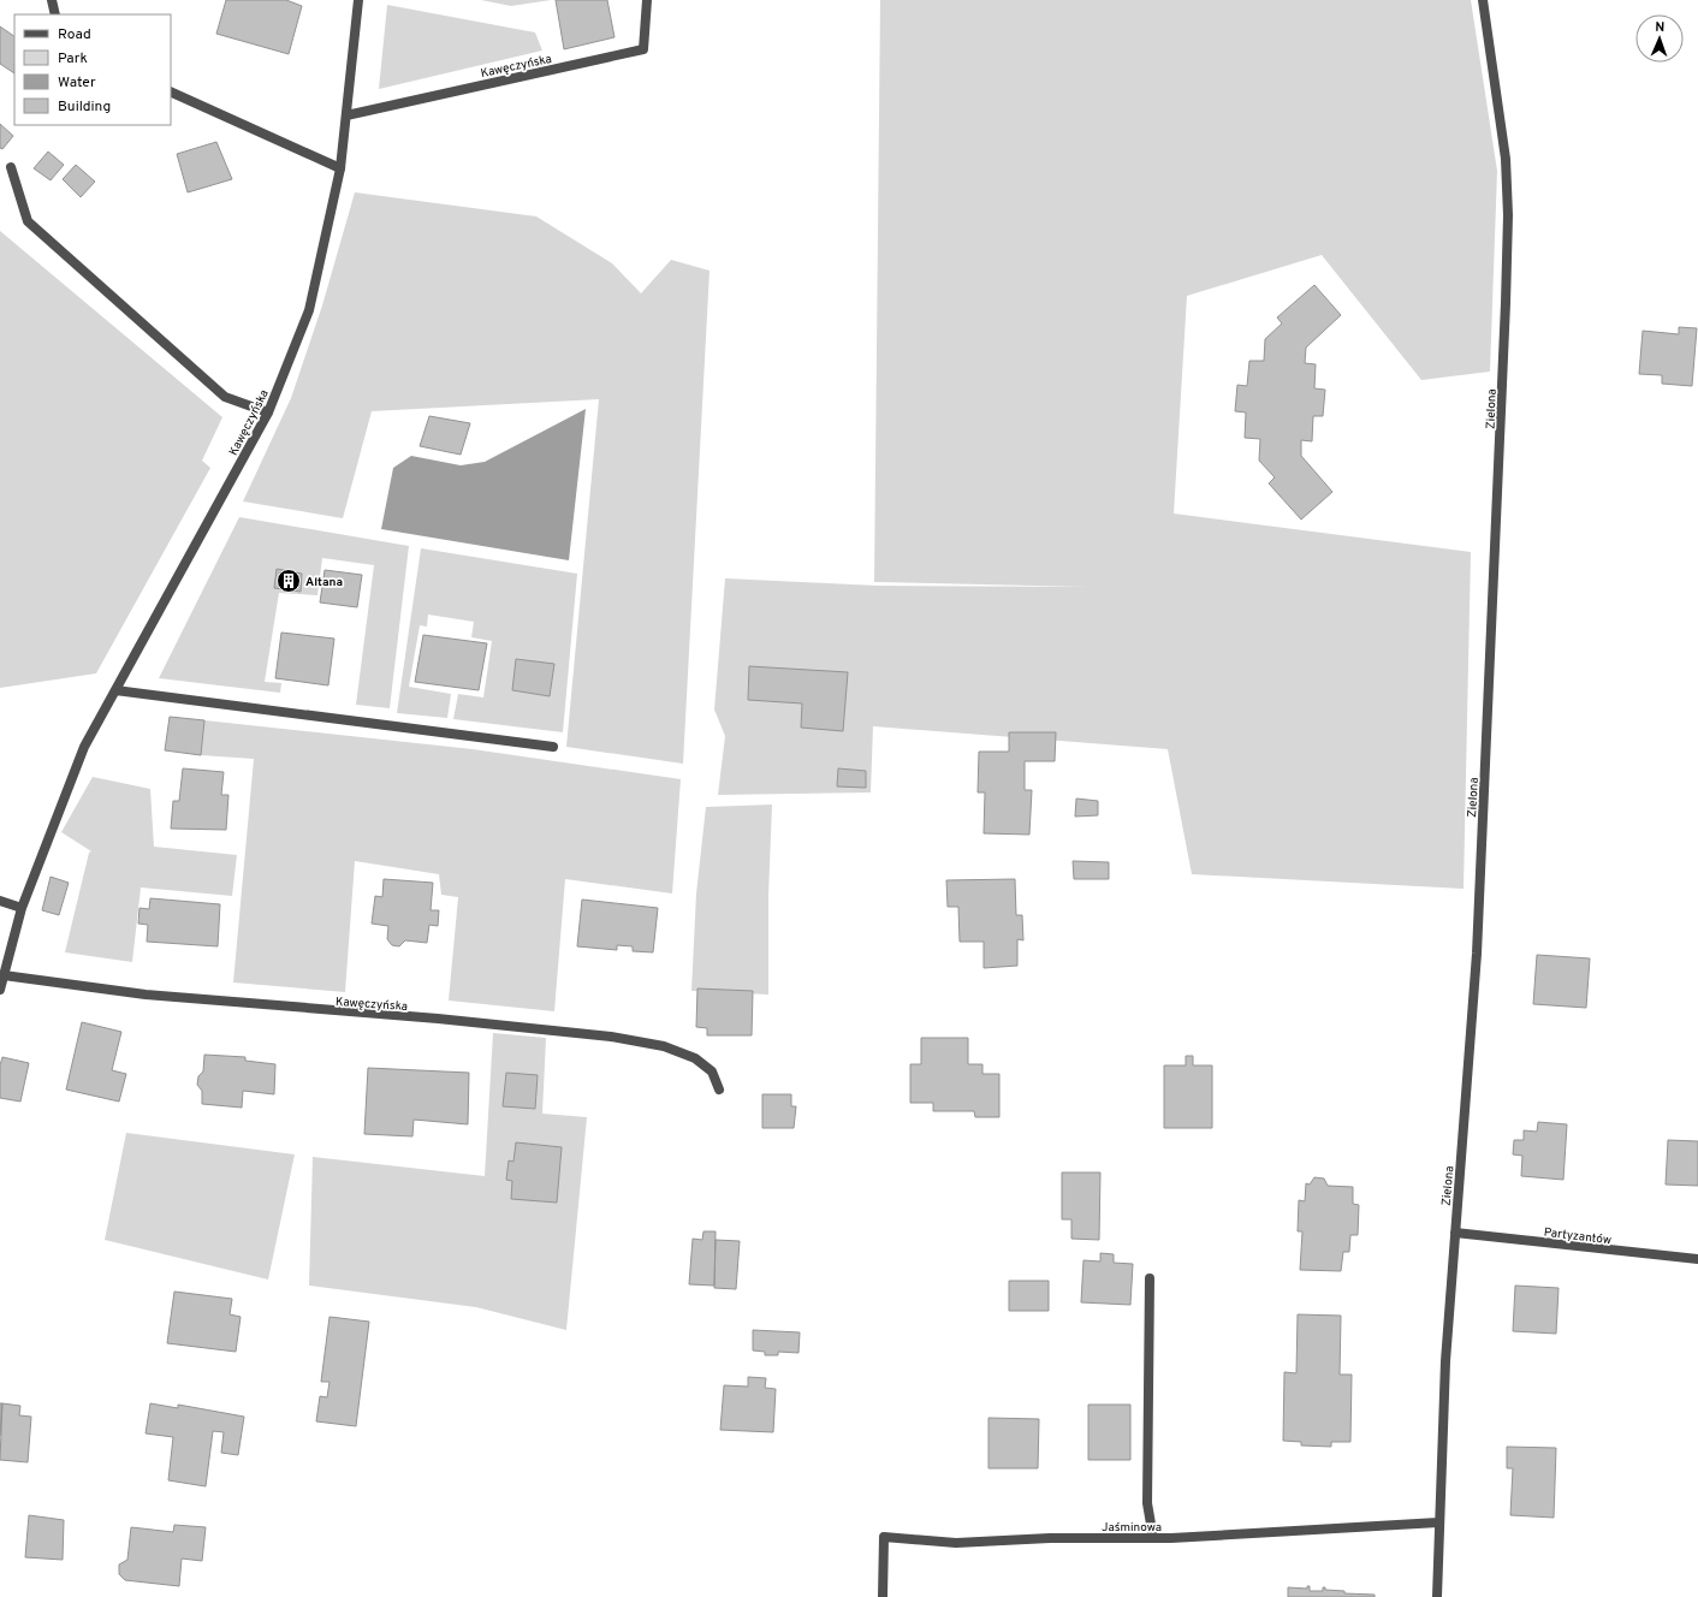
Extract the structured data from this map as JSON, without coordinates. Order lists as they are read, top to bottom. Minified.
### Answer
{"streets":{"street":["Kawęczyńska","Zielona","Partyzantów","Jaśminowa"]},"crossings":[["Zielona","Partyzantów"],["Zielona","Jaśminowa"]],"places":{"building":["Altana"]},"legend":["Road","Park","Water","Building"],"north":"top"}
